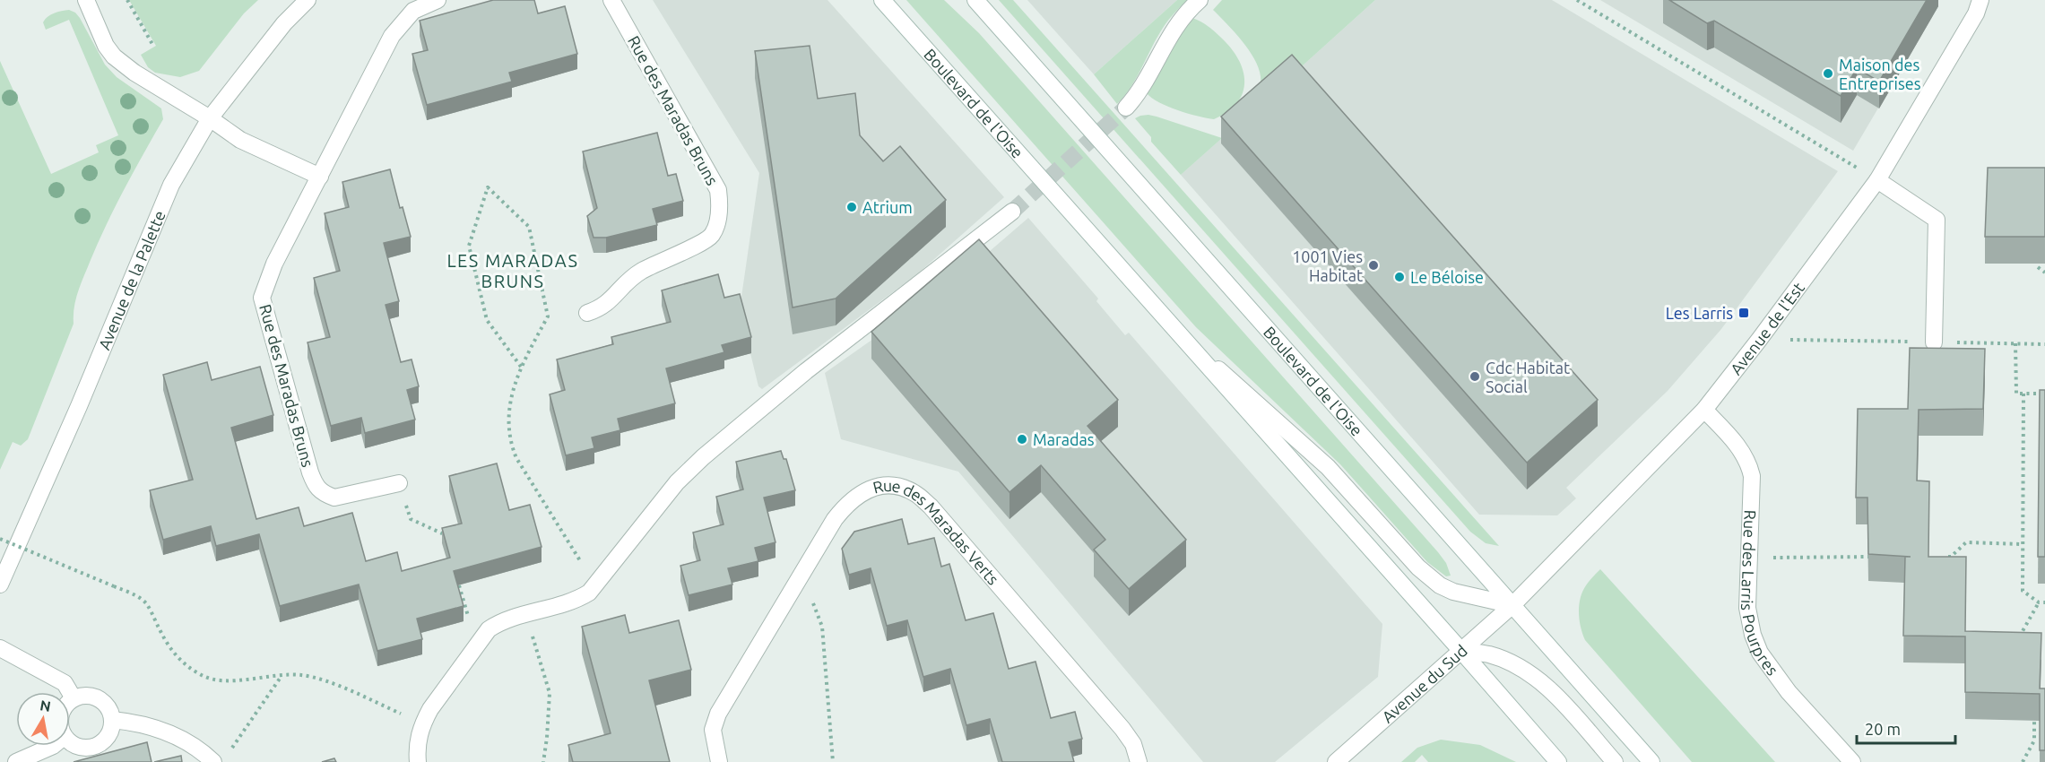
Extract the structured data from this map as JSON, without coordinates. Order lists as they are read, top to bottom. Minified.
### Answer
{"streets":{"street":["Boulevard de l'Oise","Rue des Maradas Bruns","Avenue de la Palette","Avenue de l'Est","Rue des Maradas Verts","Rue des Larris Pourpres","Avenue du Sud"]},"crossings":[["Boulevard de l'Oise","Avenue de l'Est"],["Boulevard de l'Oise","Avenue du Sud"],["Avenue de l'Est","Rue des Larris Pourpres"],["Avenue de l'Est","Avenue du Sud"]],"districts":["LES MARADAS BRUNS"],"places":{"other":["Maison des Entreprises","Atrium","1001 Vies Habitat","Le Béloise","Cdc Habitat Social","Maradas"],"transit":["Les Larris"]},"scale_bar":"20 m","north":"top"}
